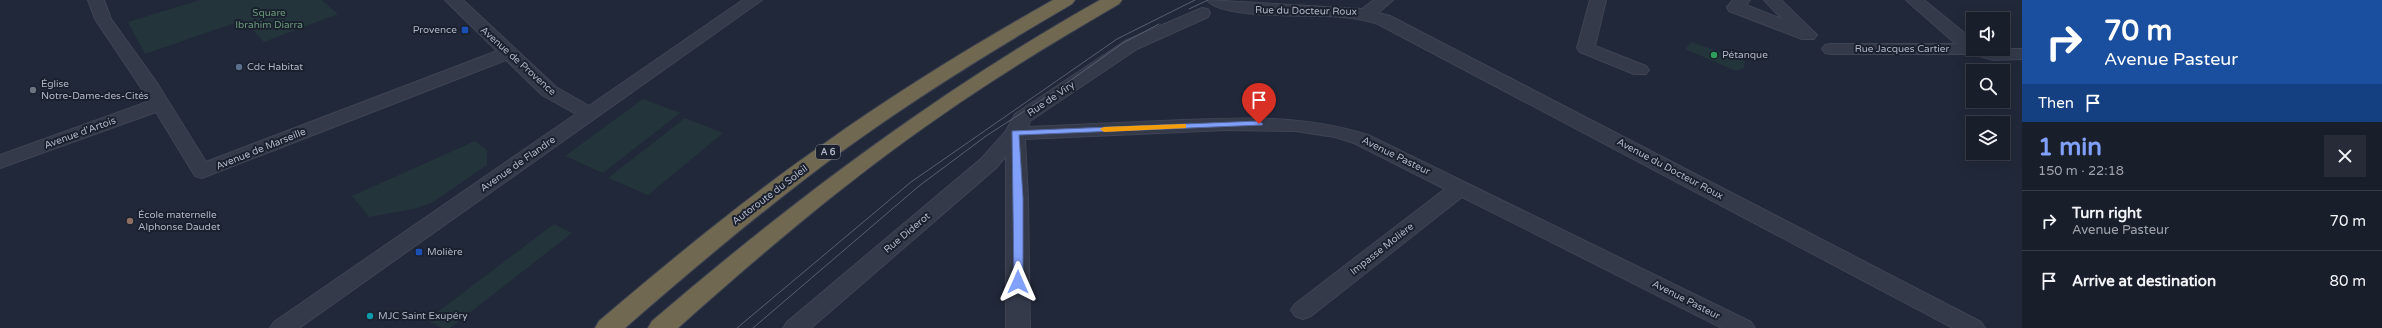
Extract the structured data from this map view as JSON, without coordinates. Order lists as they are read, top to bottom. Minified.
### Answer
{"streets":{"highway":["A 6","Autoroute du Soleil"],"street":["Rue du Docteur Roux","Rue Jacques Cartier","Avenue de Provence","Rue de Viry","Avenue d'Artois","Avenue de Marseille","Avenue Pasteur","Avenue de Flandre","Avenue du Docteur Roux","Rue Diderot","Impasse Molière"]},"crossings":[["Rue du Docteur Roux","Avenue du Docteur Roux"],["Avenue de Provence","Avenue de Marseille"],["Avenue de Provence","Avenue de Flandre"],["Rue de Viry","Avenue Pasteur"],["Rue de Viry","Rue Diderot"],["Avenue d'Artois","Avenue de Marseille"],["Avenue Pasteur","Rue Diderot"],["Avenue Pasteur","Impasse Molière"]],"parks":["Square Ibrahim Diarra"],"places":{"transit":["Provence","Molière"],"other":["Pétanque","Cdc Habitat","Église Notre-Dame-des-Cités","École maternelle Alphonse Daudet","MJC Saint Exupéry"]},"page":{"turn":["70 m","Avenue Pasteur"],"then":"Then","heading":["1 min","150 m · 22:18"],"list":[{"name":"Turn right","note":"Avenue Pasteur","value":"70 m"},{"name":"Arrive at destination","value":"80 m"}]}}
